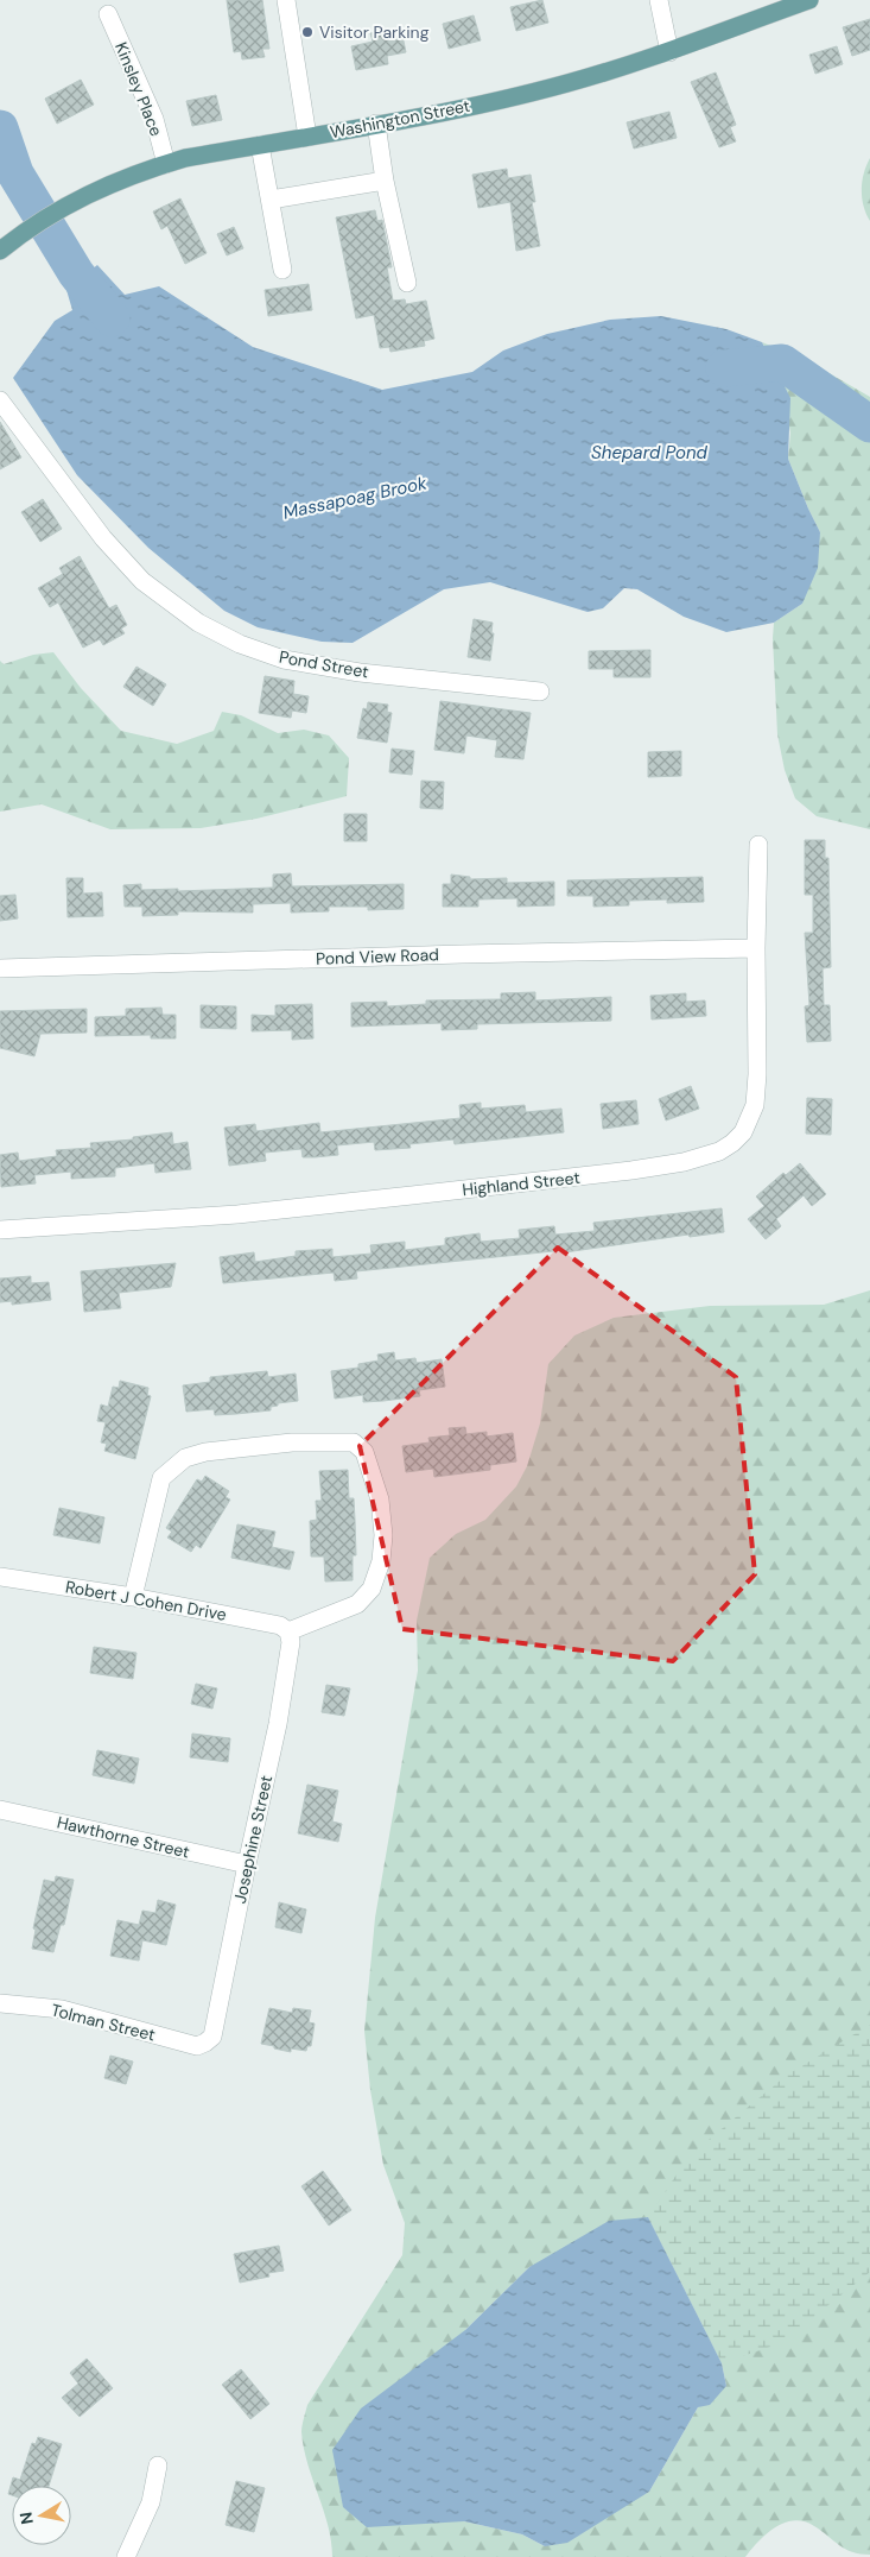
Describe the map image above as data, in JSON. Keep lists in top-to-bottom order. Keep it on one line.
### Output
{"streets":{"main road":["Washington Street"],"street":["Kinsley Place","Pond Street","Pond View Road","Highland Street","Robert J Cohen Drive","Hawthorne Street","Josephine Street","Tolman Street"]},"crossings":[["Kinsley Place","Washington Street"],["Pond View Road","Highland Street"],["Robert J Cohen Drive","Josephine Street"],["Hawthorne Street","Josephine Street"],["Josephine Street","Tolman Street"]],"water":["Shepard Pond","Massapoag Brook"],"places":["Visitor Parking"],"north":"left"}
